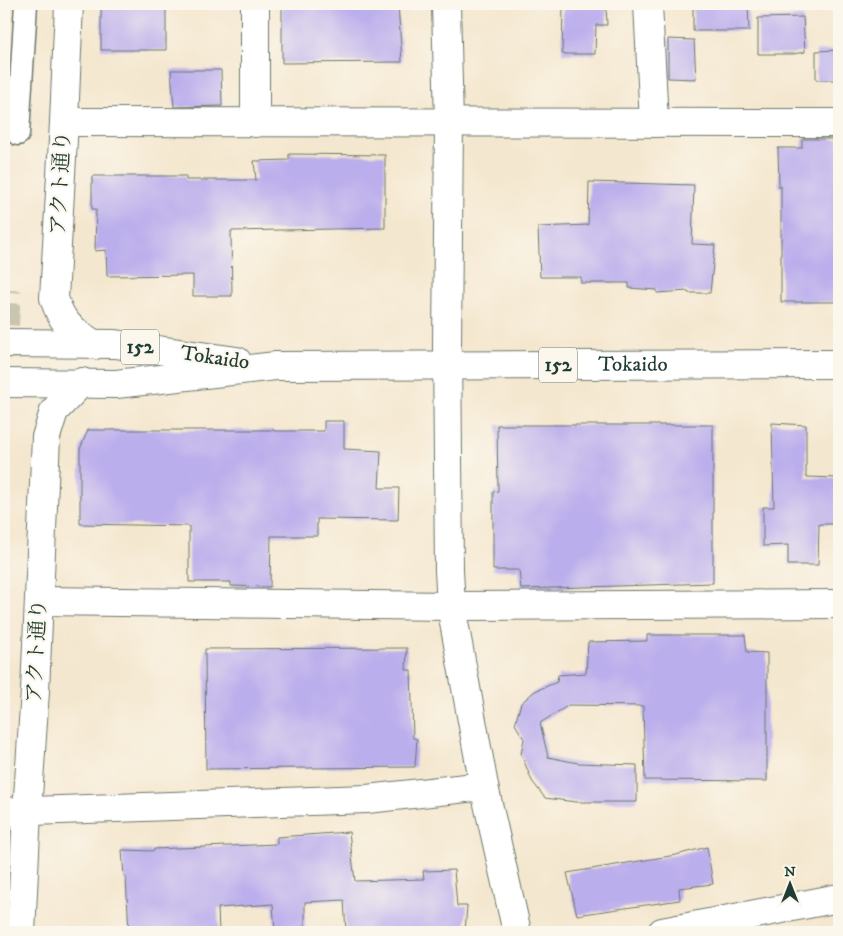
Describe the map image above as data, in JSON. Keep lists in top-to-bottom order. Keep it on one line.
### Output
{"streets":{"main road":["アクト通り","152","Tokaido"]},"crossings":[["アクト通り","Tokaido"]],"north":"top"}
